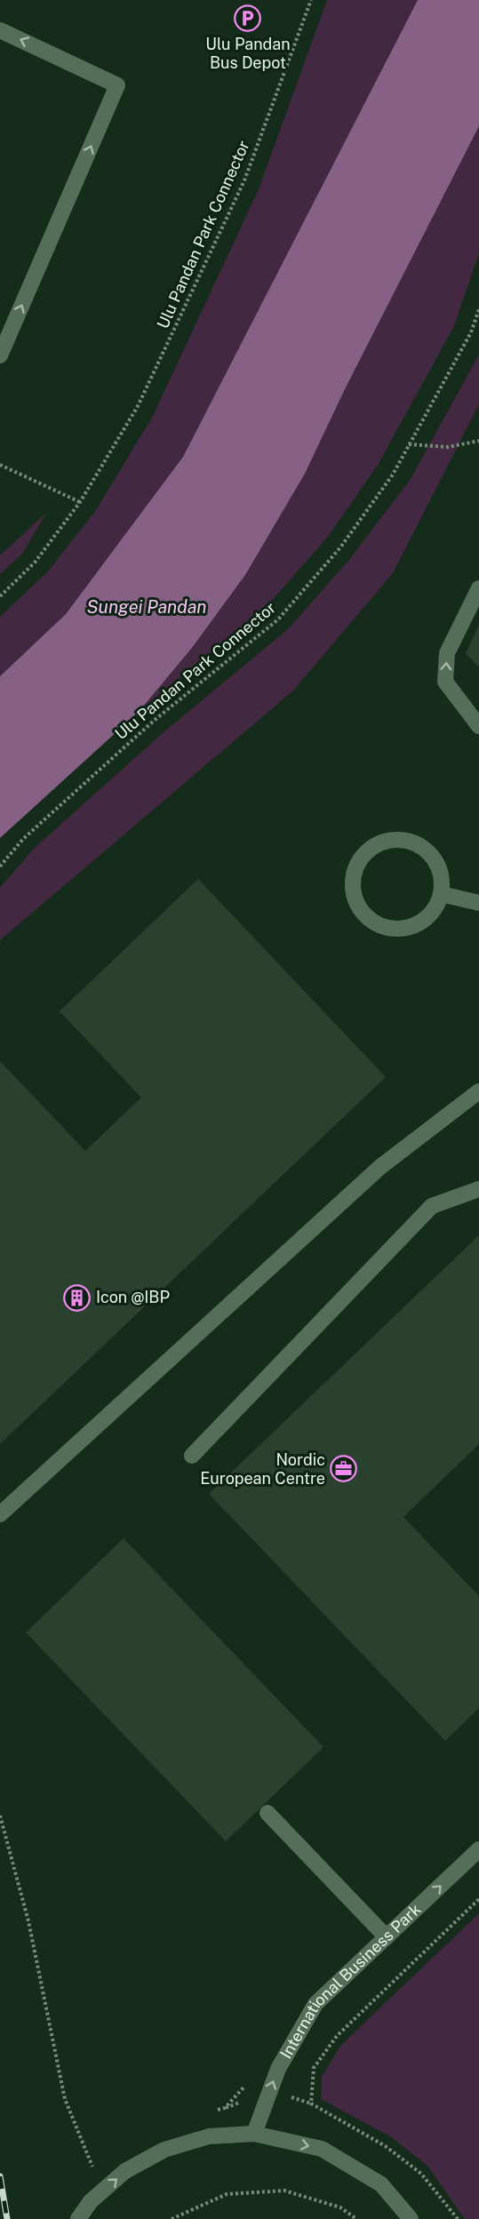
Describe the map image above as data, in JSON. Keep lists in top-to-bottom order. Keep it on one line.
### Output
{"streets":{"lane":["International Business Park"],"path":["Ulu Pandan Park Connector"]},"one_way":["International Business Park"],"water":["Sungei Pandan"],"places":{"parking":["Ulu Pandan Bus Depot"],"building":["Icon @IBP"],"office":["Nordic European Centre"]}}
